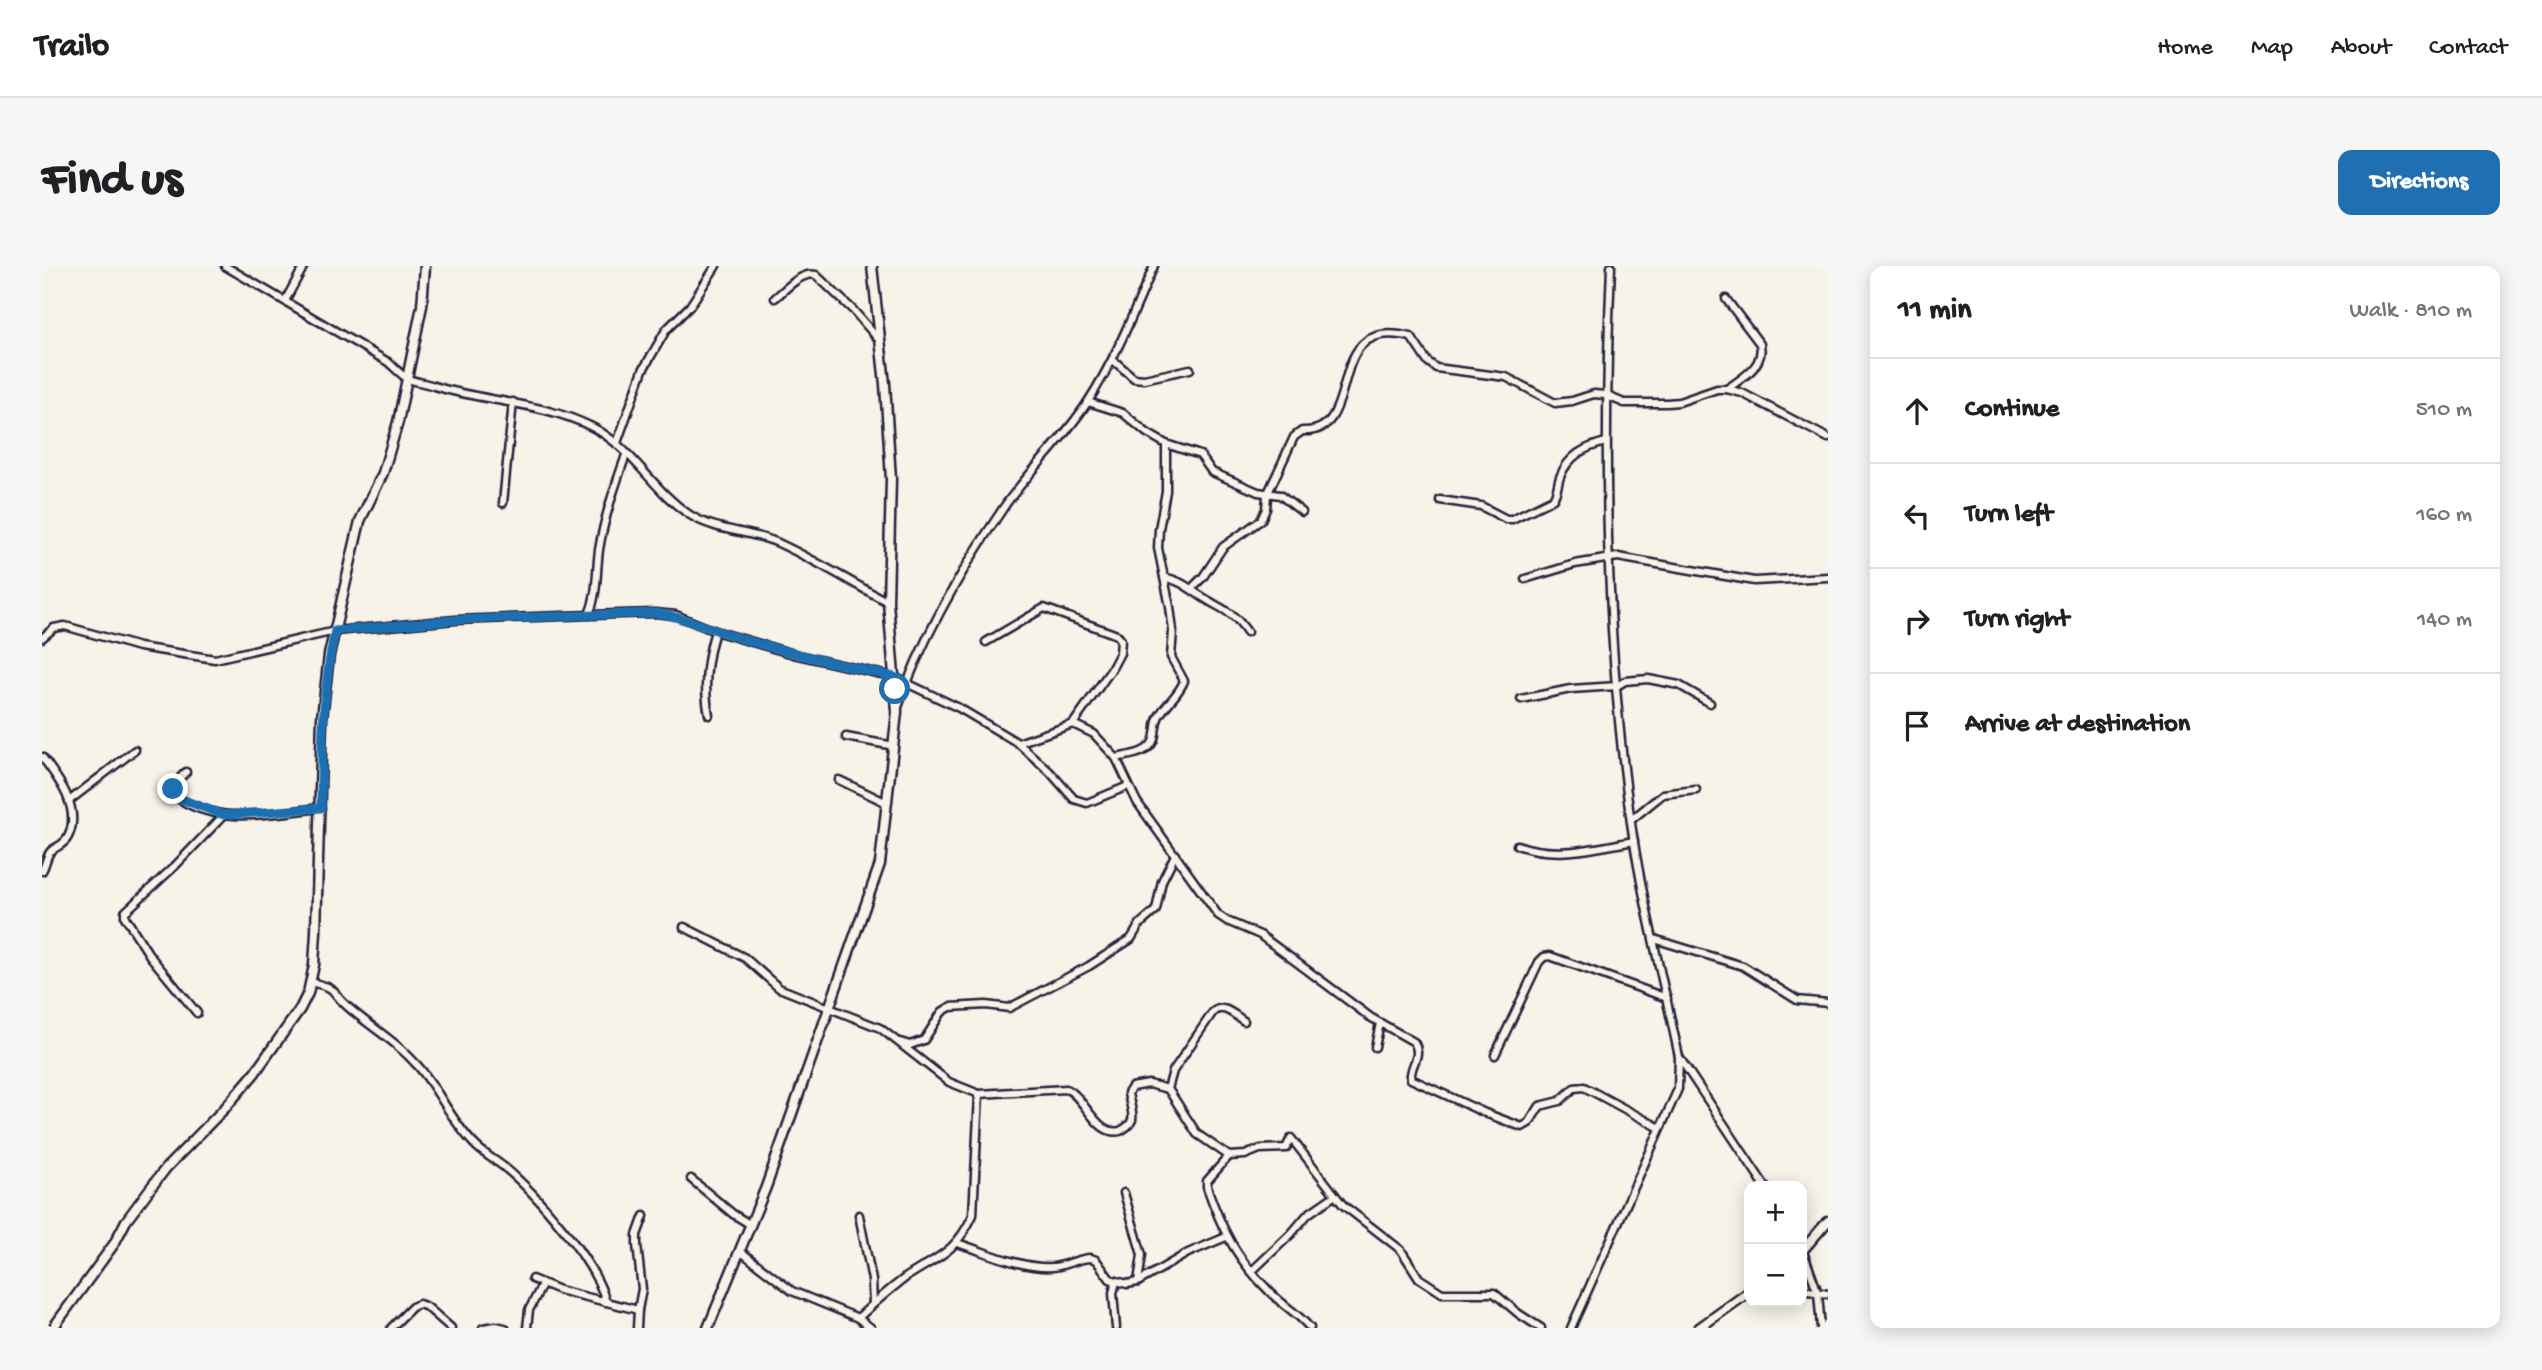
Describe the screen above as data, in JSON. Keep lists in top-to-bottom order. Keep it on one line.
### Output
{"page":{"header":"Trailo","nav":["Home","Map","About","Contact"],"buttons":"Directions","title":"Find us","heading":["11 min","Walk · 810 m"],"list":[["Continue","510 m"],["Turn left","160 m"],["Turn right","140 m"],"Arrive at destination"],"map_buttons":["+","−"]}}
